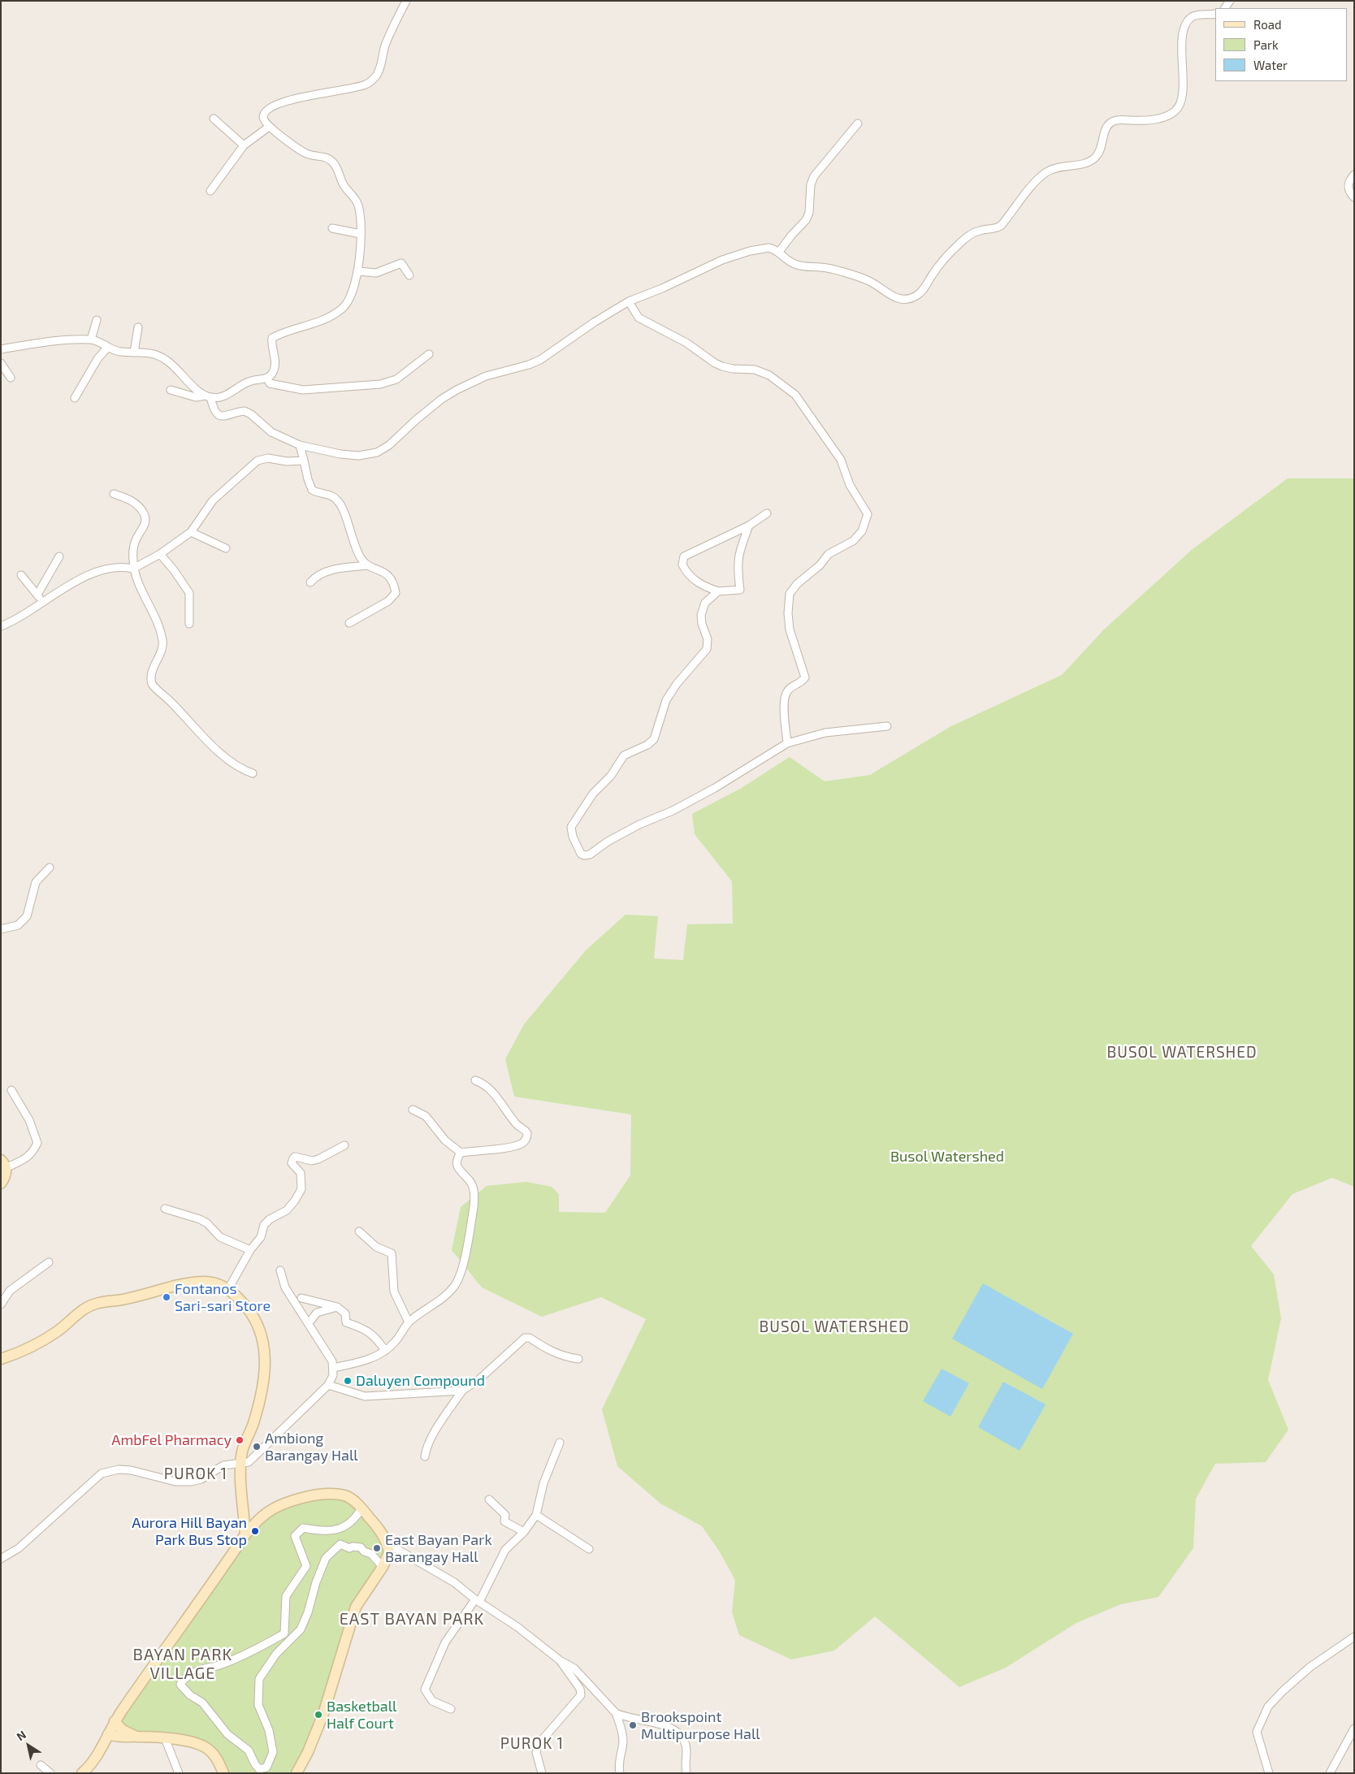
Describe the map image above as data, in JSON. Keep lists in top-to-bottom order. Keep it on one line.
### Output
{"districts":["BUSOL WATERSHED","BUSOL WATERSHED","PUROK 1","EAST BAYAN PARK","BAYAN PARK VILLAGE","PUROK 1"],"parks":["Busol Watershed"],"places":["Fontanos Sari-sari Store","Daluyen Compound","AmbFel Pharmacy","Ambiong Barangay Hall","Aurora Hill Bayan Park Bus Stop","East Bayan Park Barangay Hall","Basketball Half Court","Brookspoint Multipurpose Hall"],"legend":["Road","Park","Water"],"north":"top left"}
